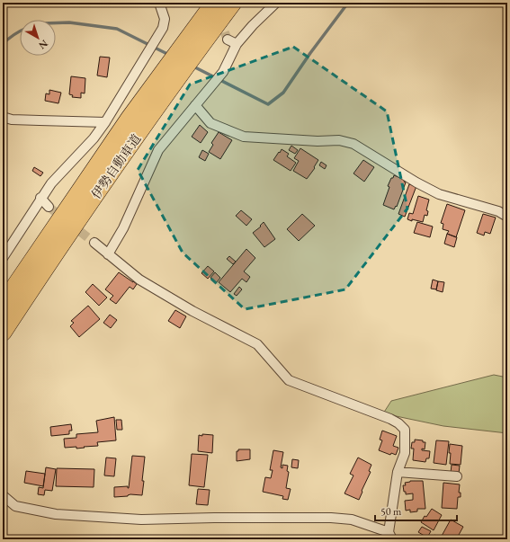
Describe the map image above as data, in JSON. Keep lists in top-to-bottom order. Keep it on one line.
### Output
{"streets":{"highway":["伊勢自動車道"]},"scale_bar":"50 m","north":"bottom right"}
